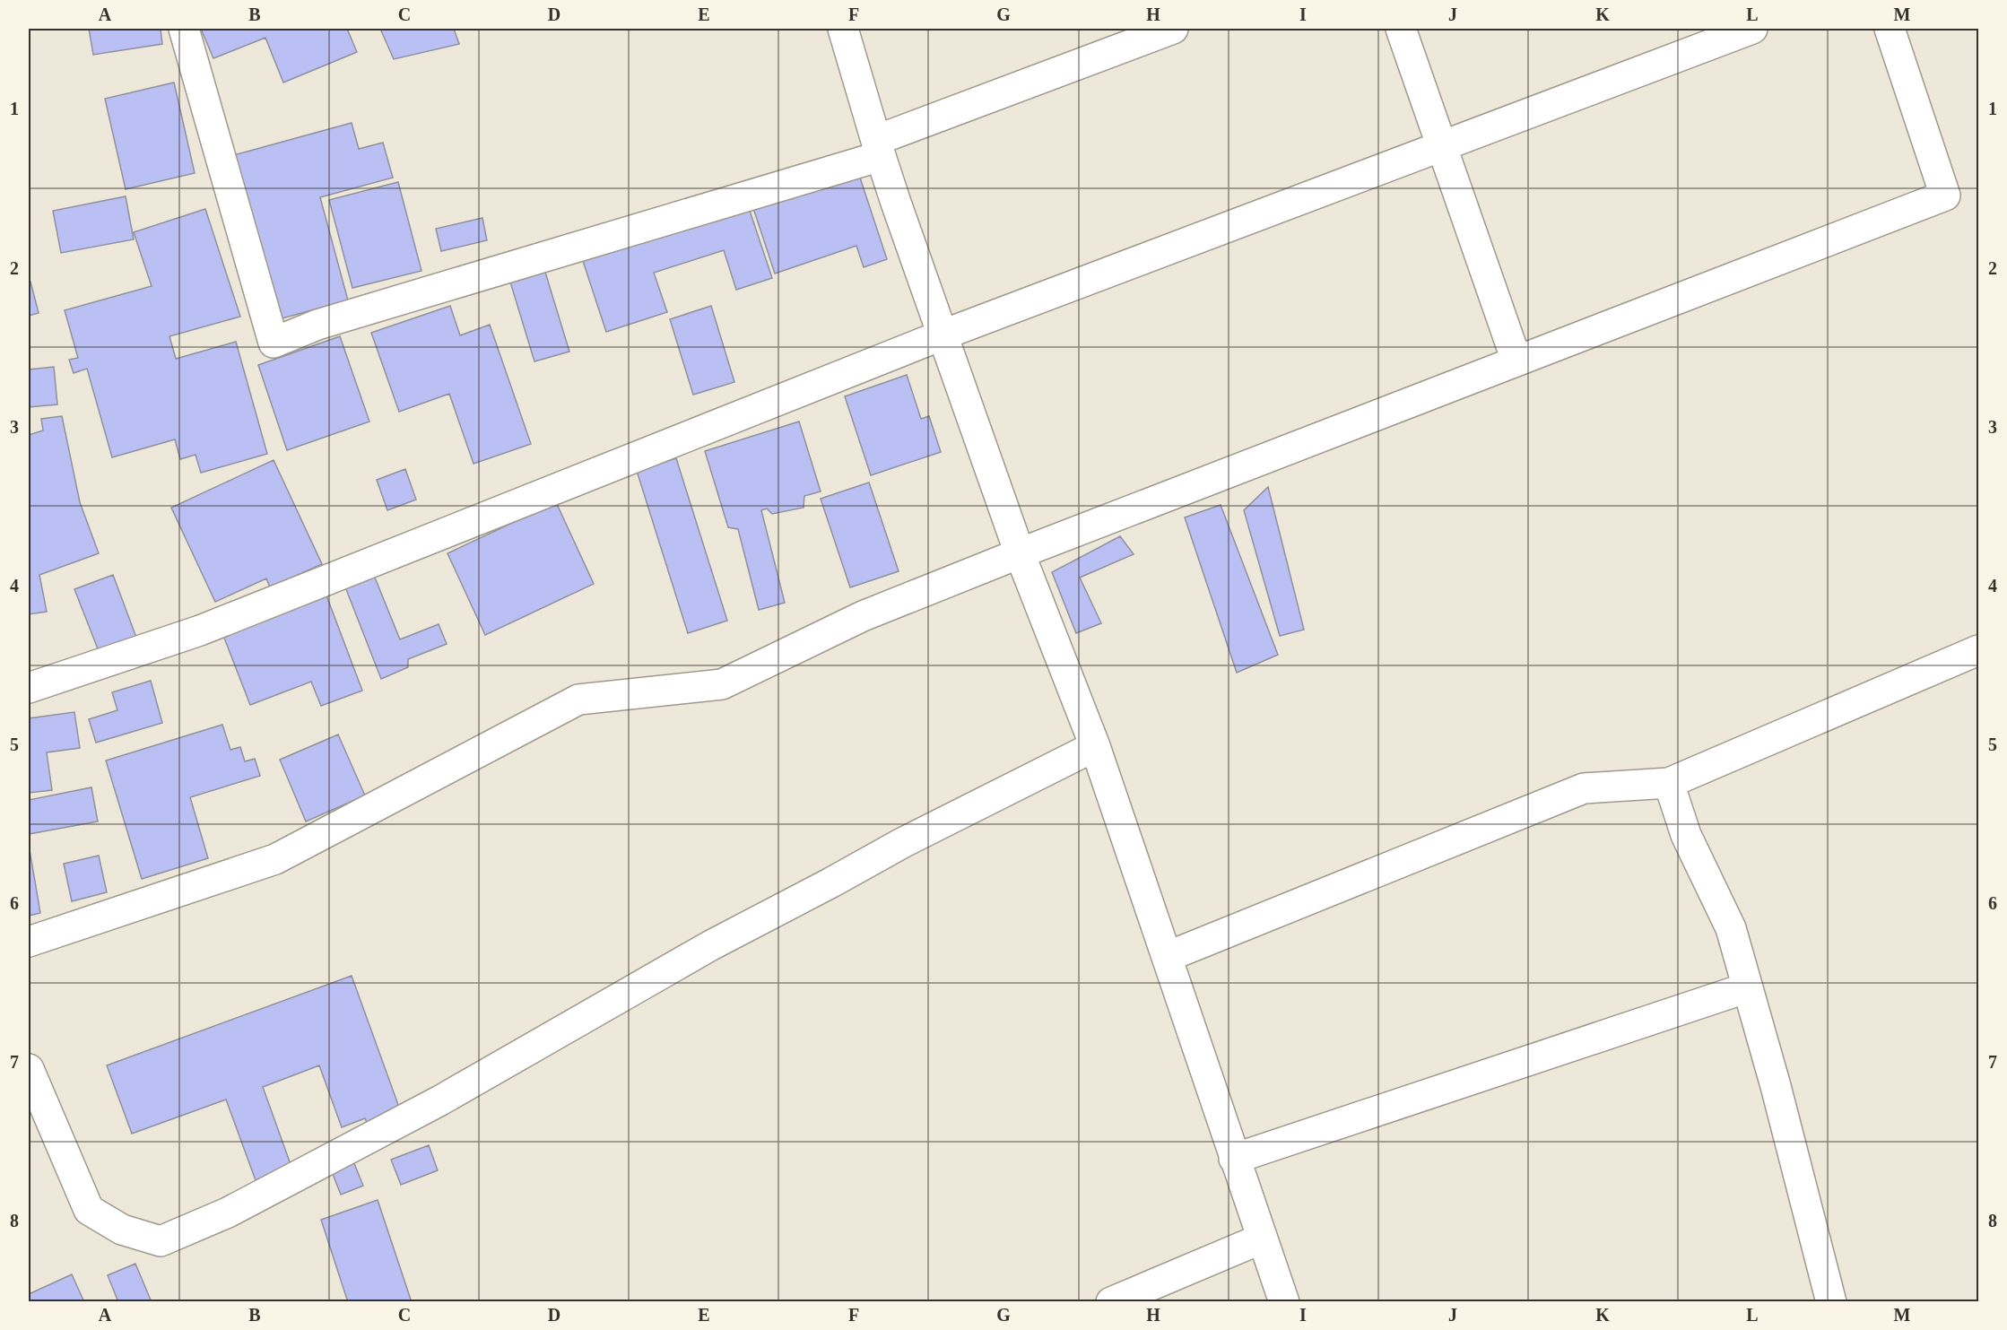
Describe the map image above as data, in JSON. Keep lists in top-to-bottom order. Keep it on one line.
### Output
{"grid":{"columns":["A","B","C","D","E","F","G","H","I","J","K","L","M"],"rows":["1","2","3","4","5","6","7","8"]}}
